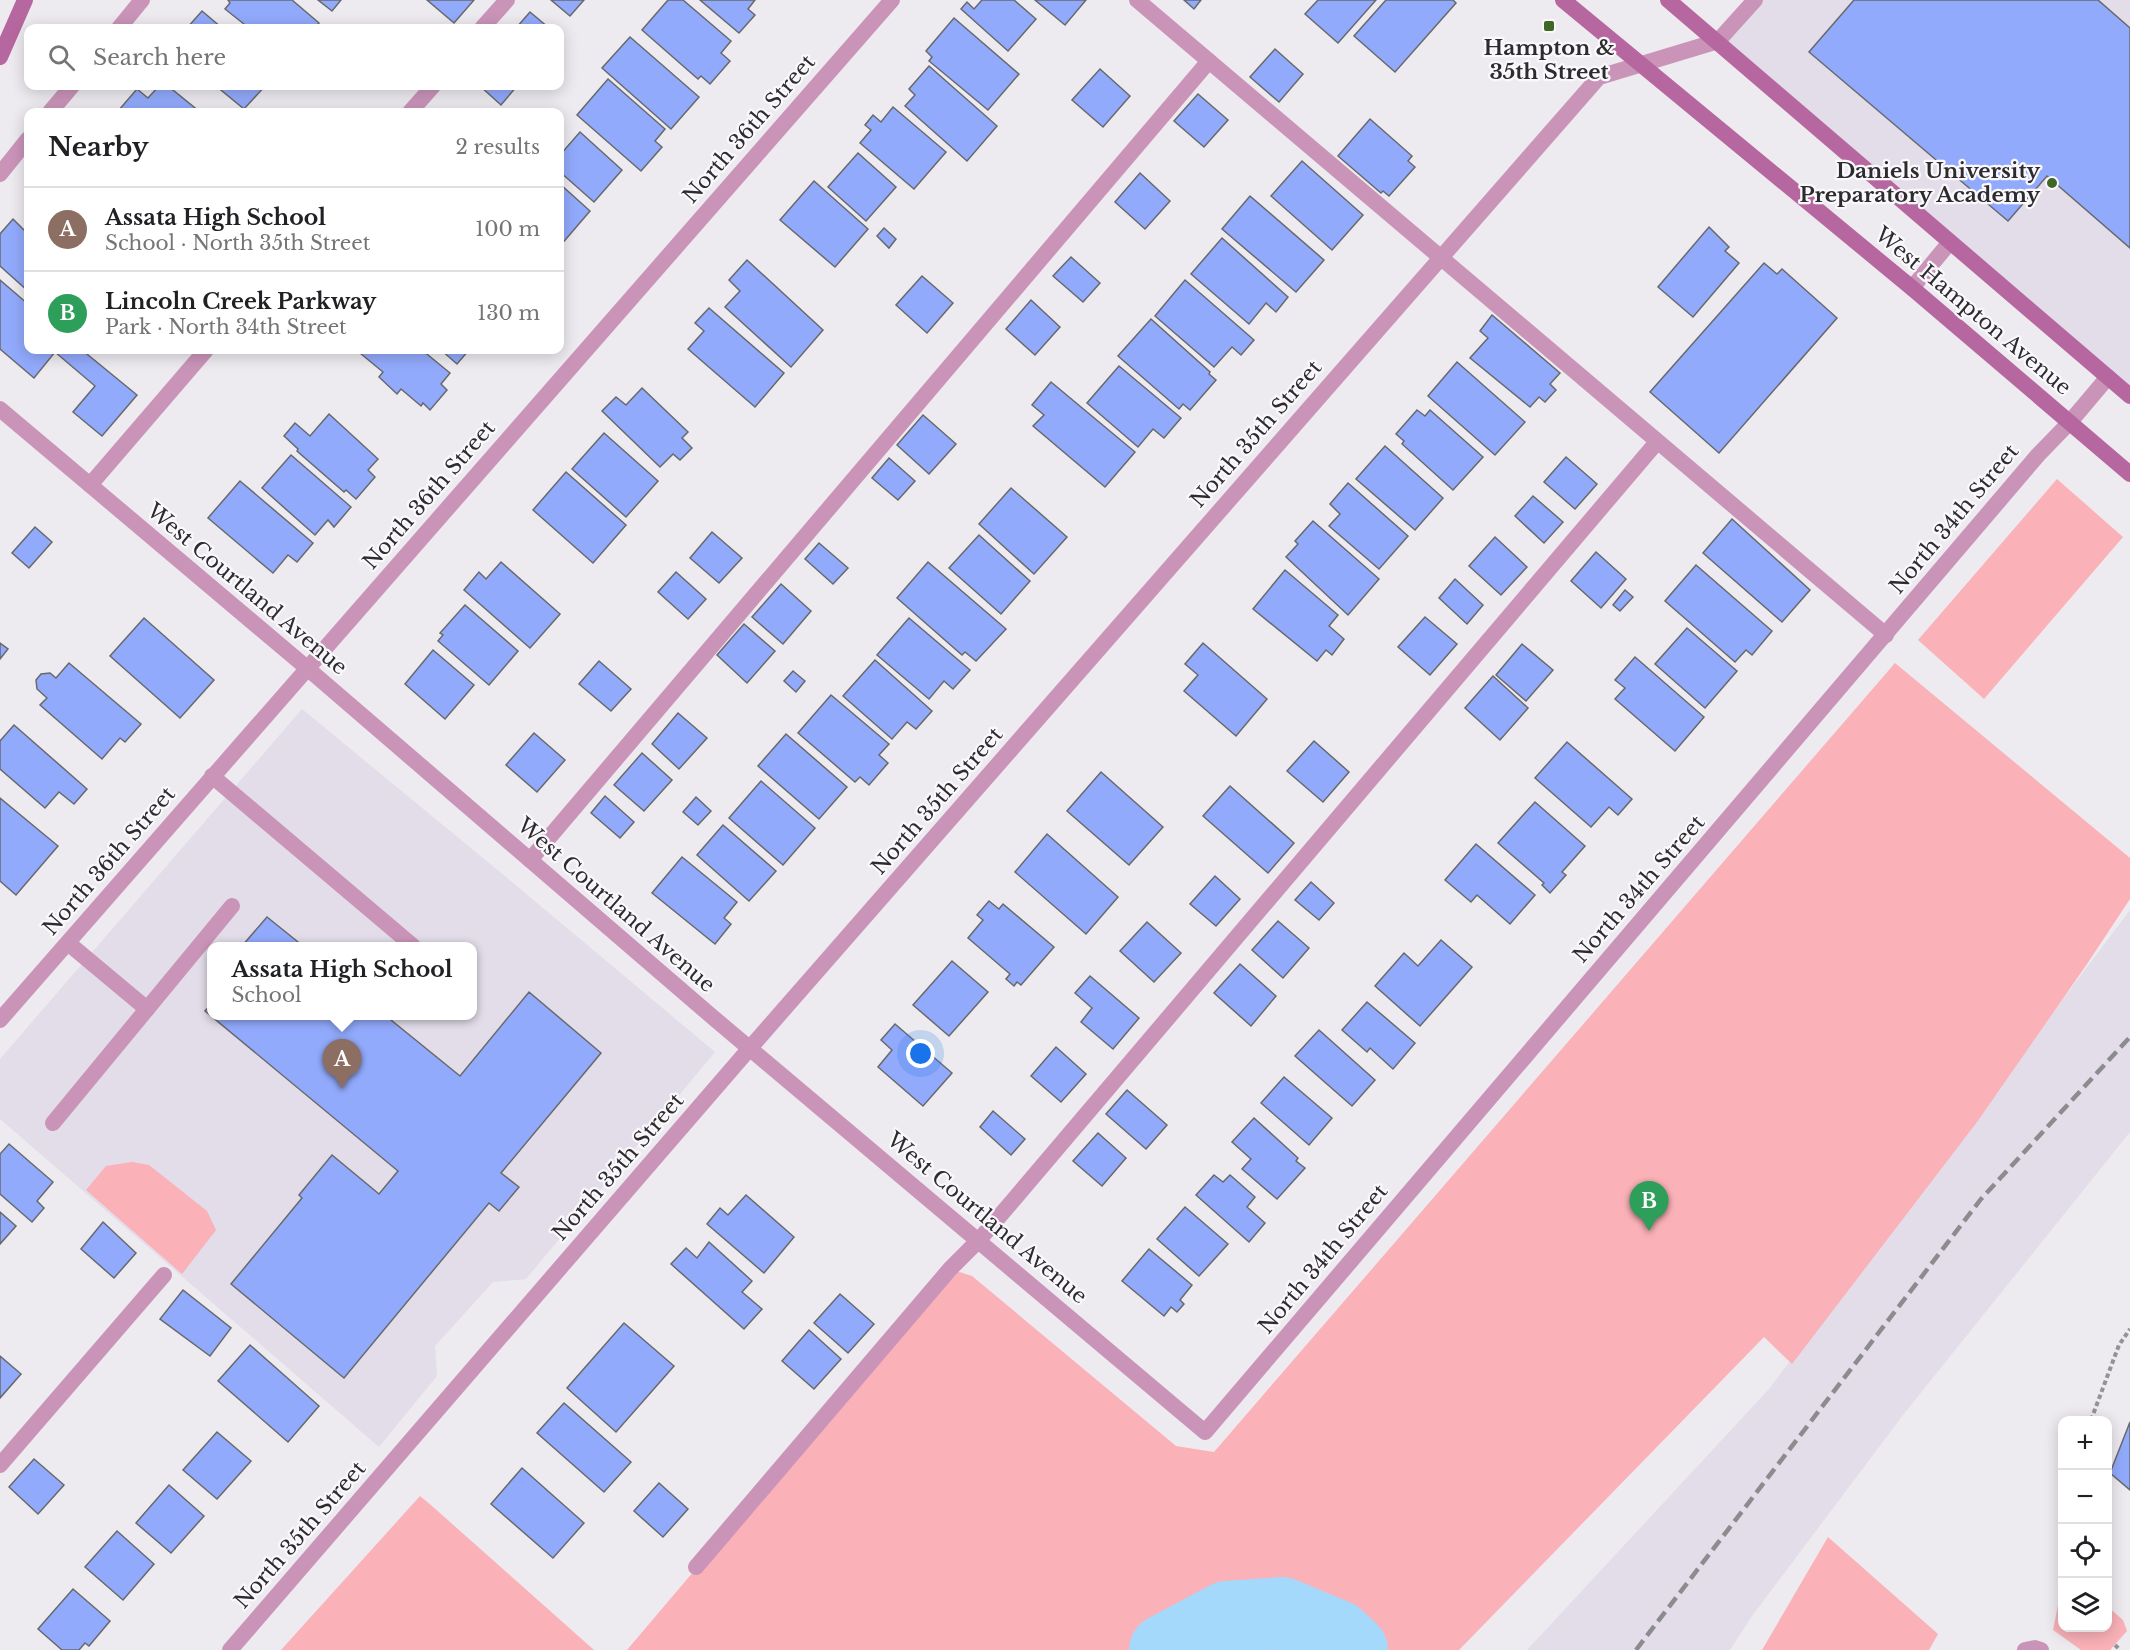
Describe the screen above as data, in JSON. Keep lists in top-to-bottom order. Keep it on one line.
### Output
{"streets":{"main road":["West Hampton Avenue"],"street":["North 36th Street","North 35th Street","North 34th Street","West Courtland Avenue"]},"crossings":[["North 36th Street","West Courtland Avenue"],["West Hampton Avenue","North 35th Street"],["West Hampton Avenue","North 34th Street"],["North 35th Street","West Courtland Avenue"],["North 34th Street","West Courtland Avenue"]],"places":{"transit":["Hampton & 35th Street"],"other":["Daniels University Preparatory Academy"]},"page":{"search":"Search here","heading":["Nearby","2 results"],"list":[{"mark":"A","name":"Assata High School","note":"School · North 35th Street","value":"100 m"},{"mark":"B","name":"Lincoln Creek Parkway","note":"Park · North 34th Street","value":"130 m"}],"popup":["Assata High School","School"],"pins":["A","B"],"map_buttons":["+","−"]}}
